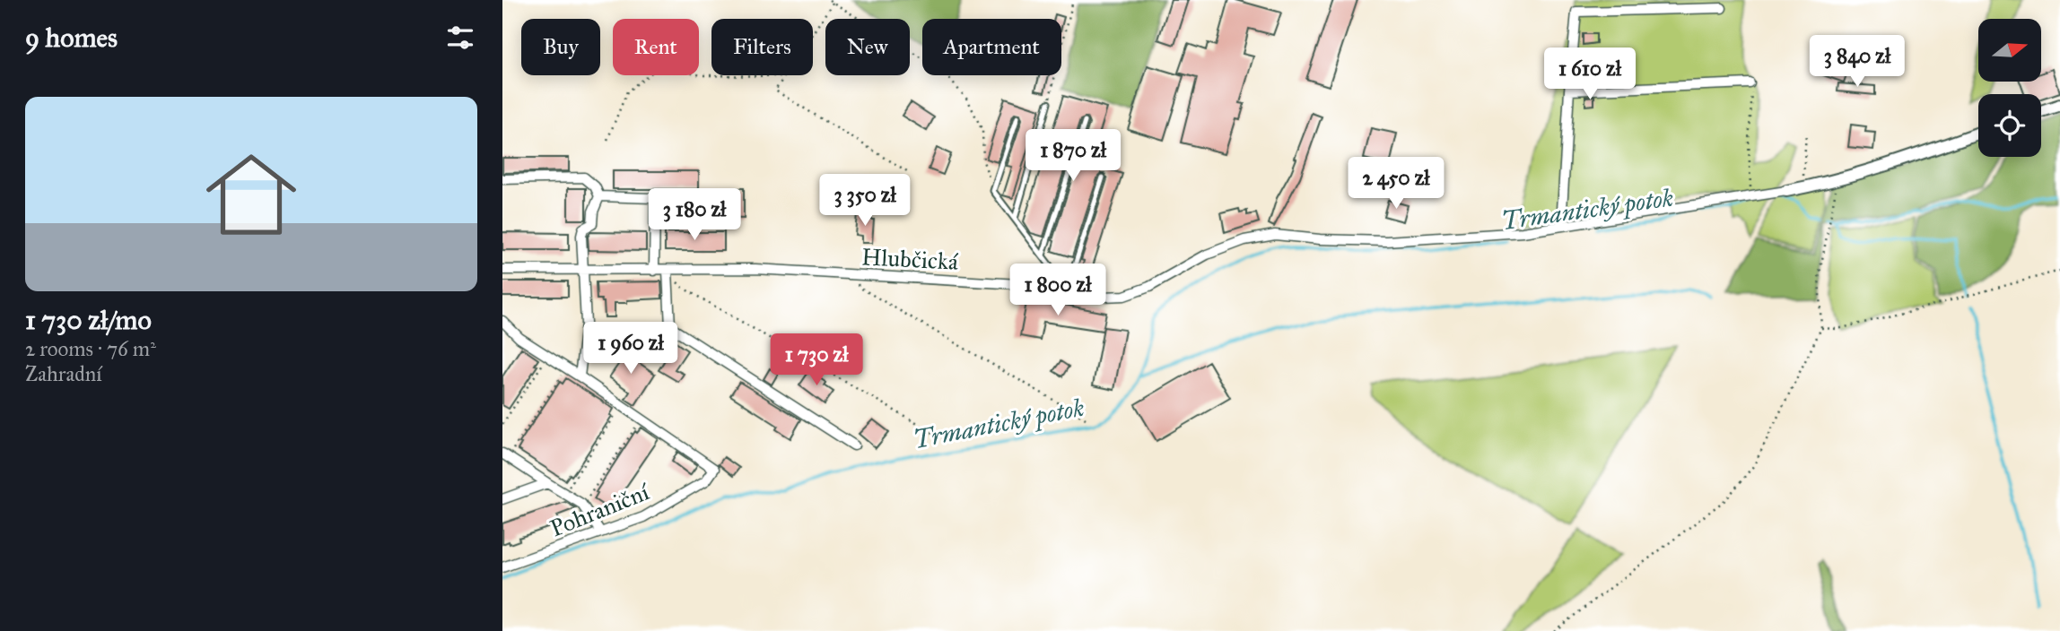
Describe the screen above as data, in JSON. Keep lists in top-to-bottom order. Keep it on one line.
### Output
{"streets":{"street":["Hlubčická","Pohraniční"]},"water":["Trmantický potok"],"north":"right","page":{"heading":"9 homes","chip":["Buy","Rent","Filters","New","Apartment"],"price":["3 840 zł","1 610 zł","1 870 zł","2 450 zł","3 350 zł","3 180 zł","1 800 zł","1 960 zł","1 730 zł"],"list":[{"name":"1 730 zł/mo","note":"2 rooms · 76 m² · Zahradní"}]}}
